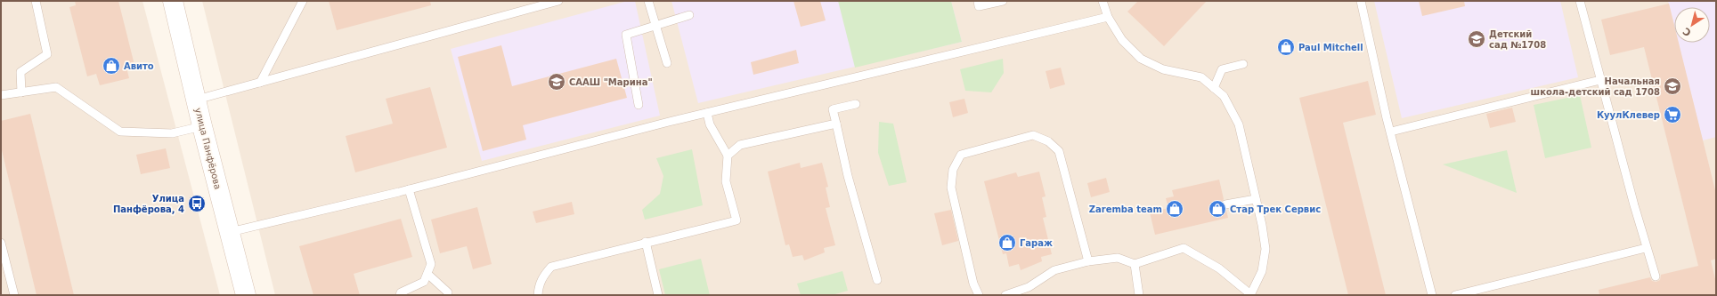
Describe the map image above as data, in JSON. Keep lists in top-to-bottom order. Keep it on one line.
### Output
{"streets":{"street":["улица Панфёрова"]},"places":{"school or university":["Детский сад №1708","СААШ \"Марина\"","Начальная школа-детский сад 1708"],"shop":["Paul Mitchell","Авито","Zaremba team","Стар Трек Сервис","Гараж"],"supermarket":["КуулКлевер"],"bus stop":["Улица Панфёрова, 4"]},"north":"bottom left"}
